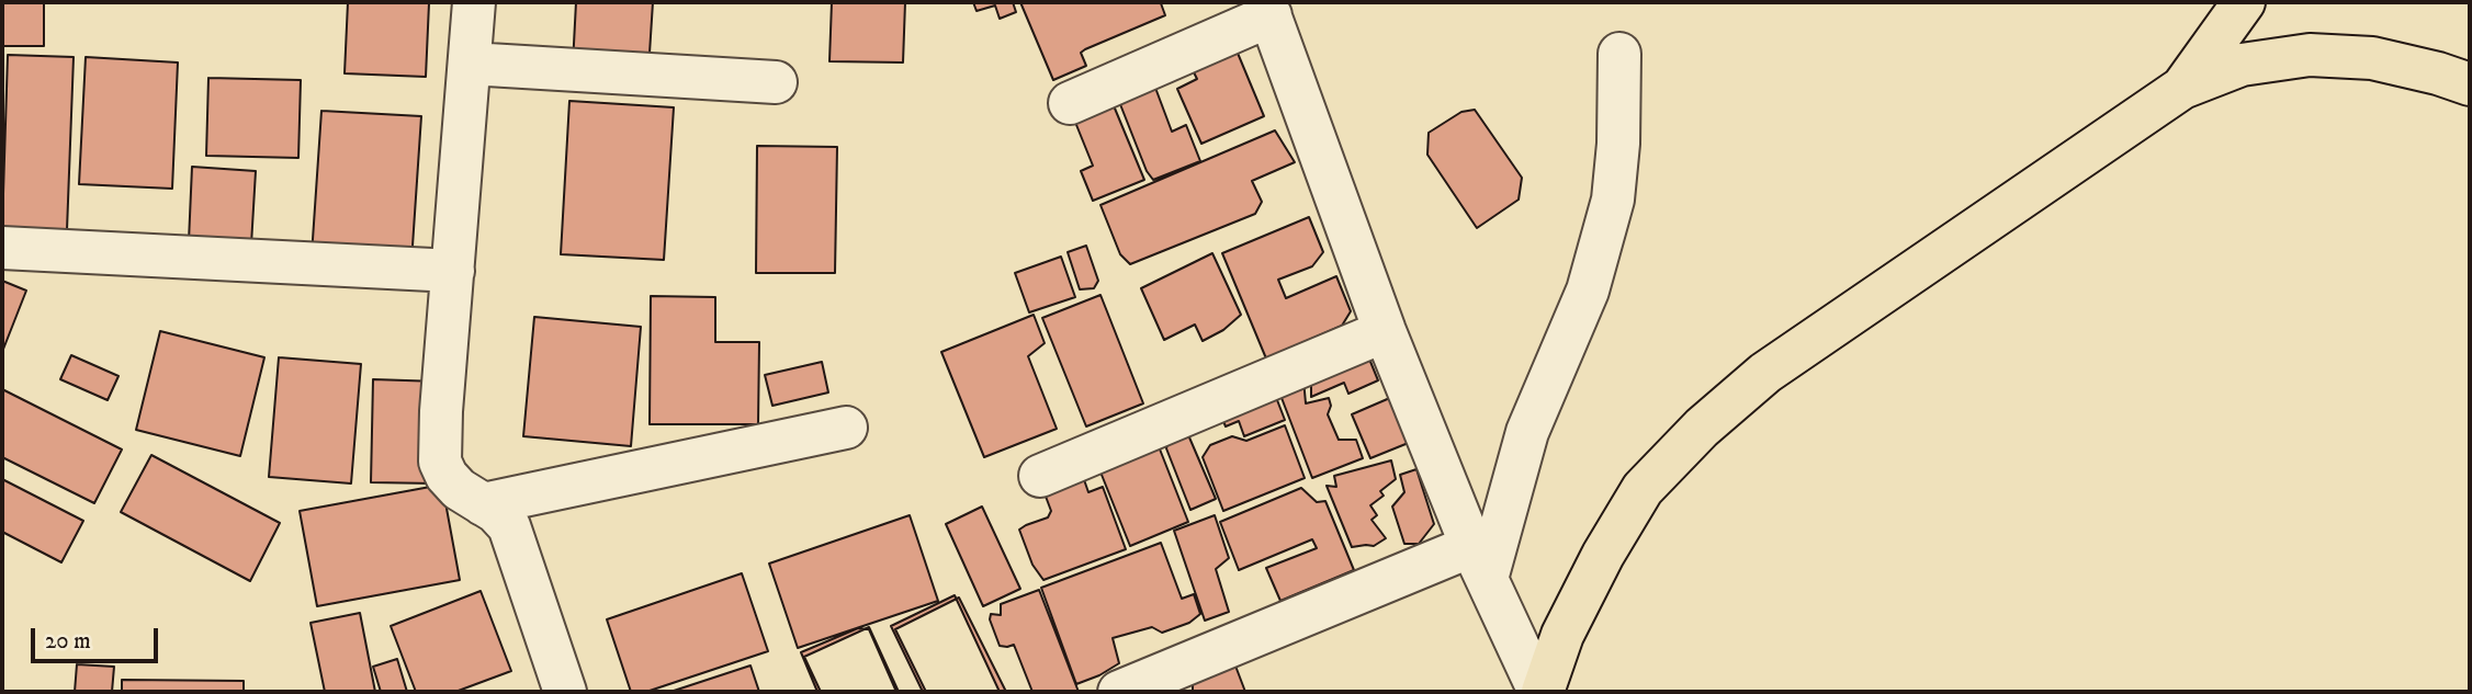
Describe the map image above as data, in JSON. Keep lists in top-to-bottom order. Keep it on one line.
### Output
{"scale_bar":"20 m"}
